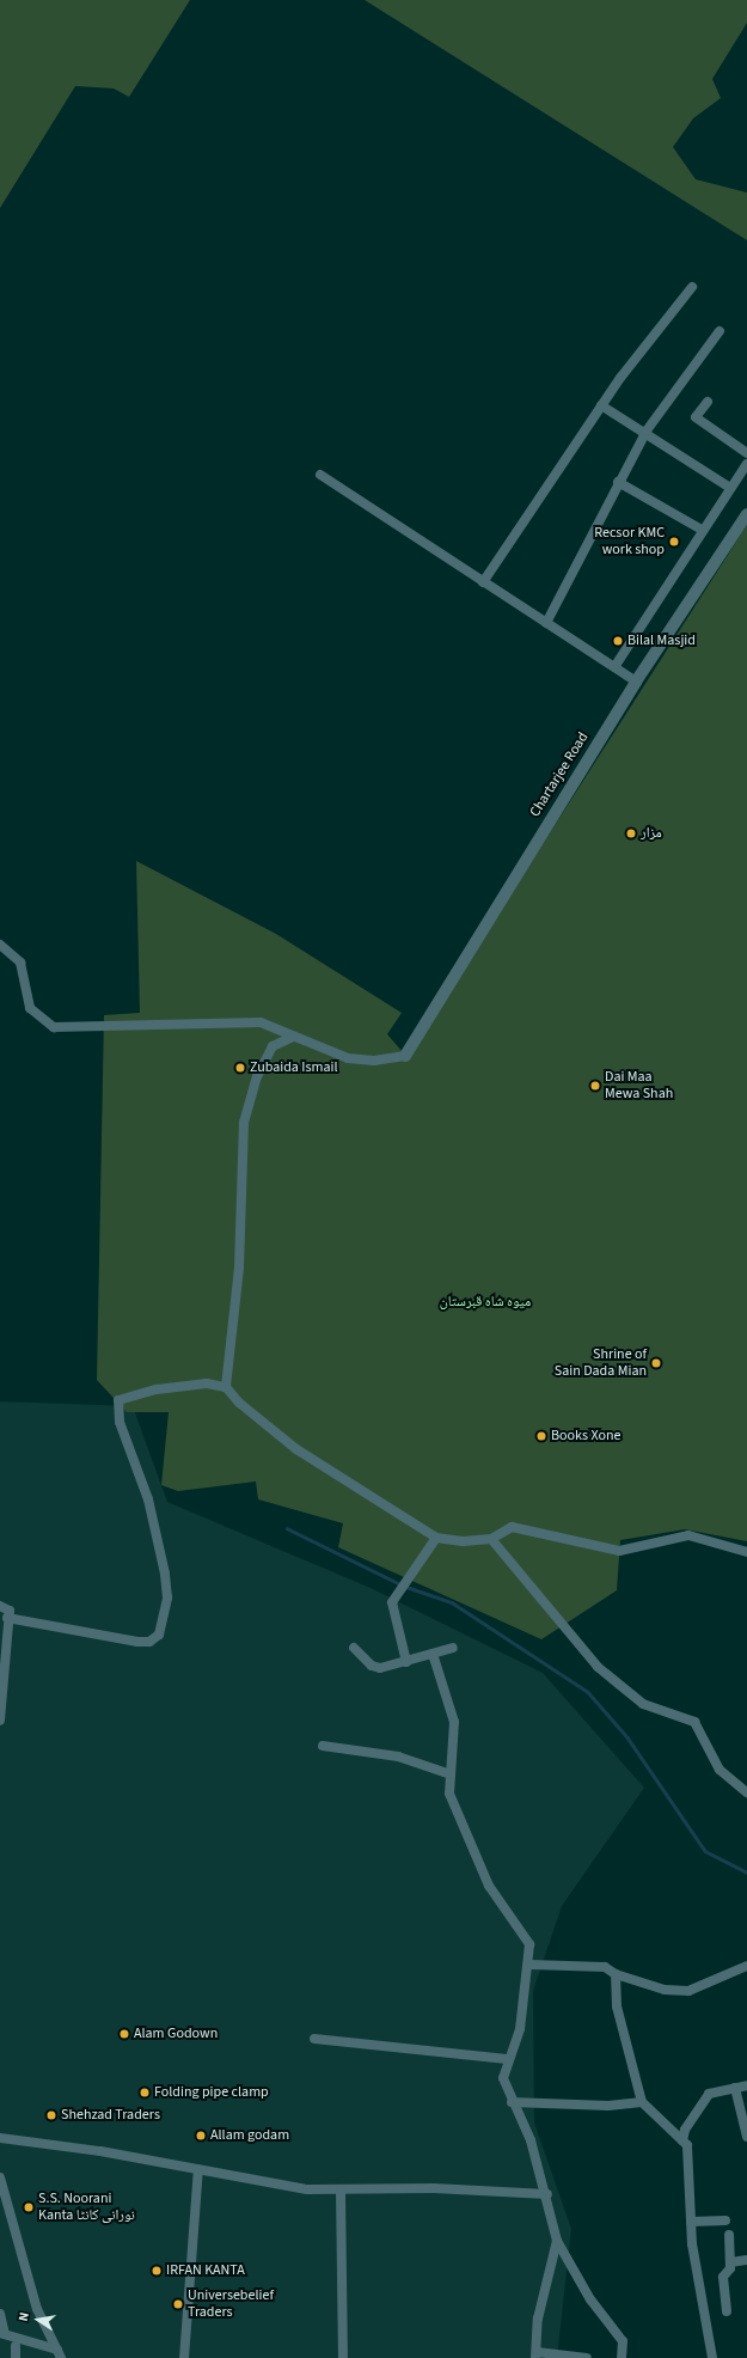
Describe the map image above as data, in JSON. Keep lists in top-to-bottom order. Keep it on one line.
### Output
{"streets":{"street":["Chartarjee Road"]},"parks":["میوہ شاہ قبرستان"],"places":["Recsor KMC work shop","Bilal Masjid","مزار","Zubaida Ismail","Dai Maa Mewa Shah","Shrine of Sain Dada Mian","Books Xone","Alam Godown","Folding pipe clamp","Shehzad Traders","Allam godam","S.S. Noorani Kanta نورانی کانٹا","IRFAN KANTA","Universebelief Traders"],"north":"left"}
